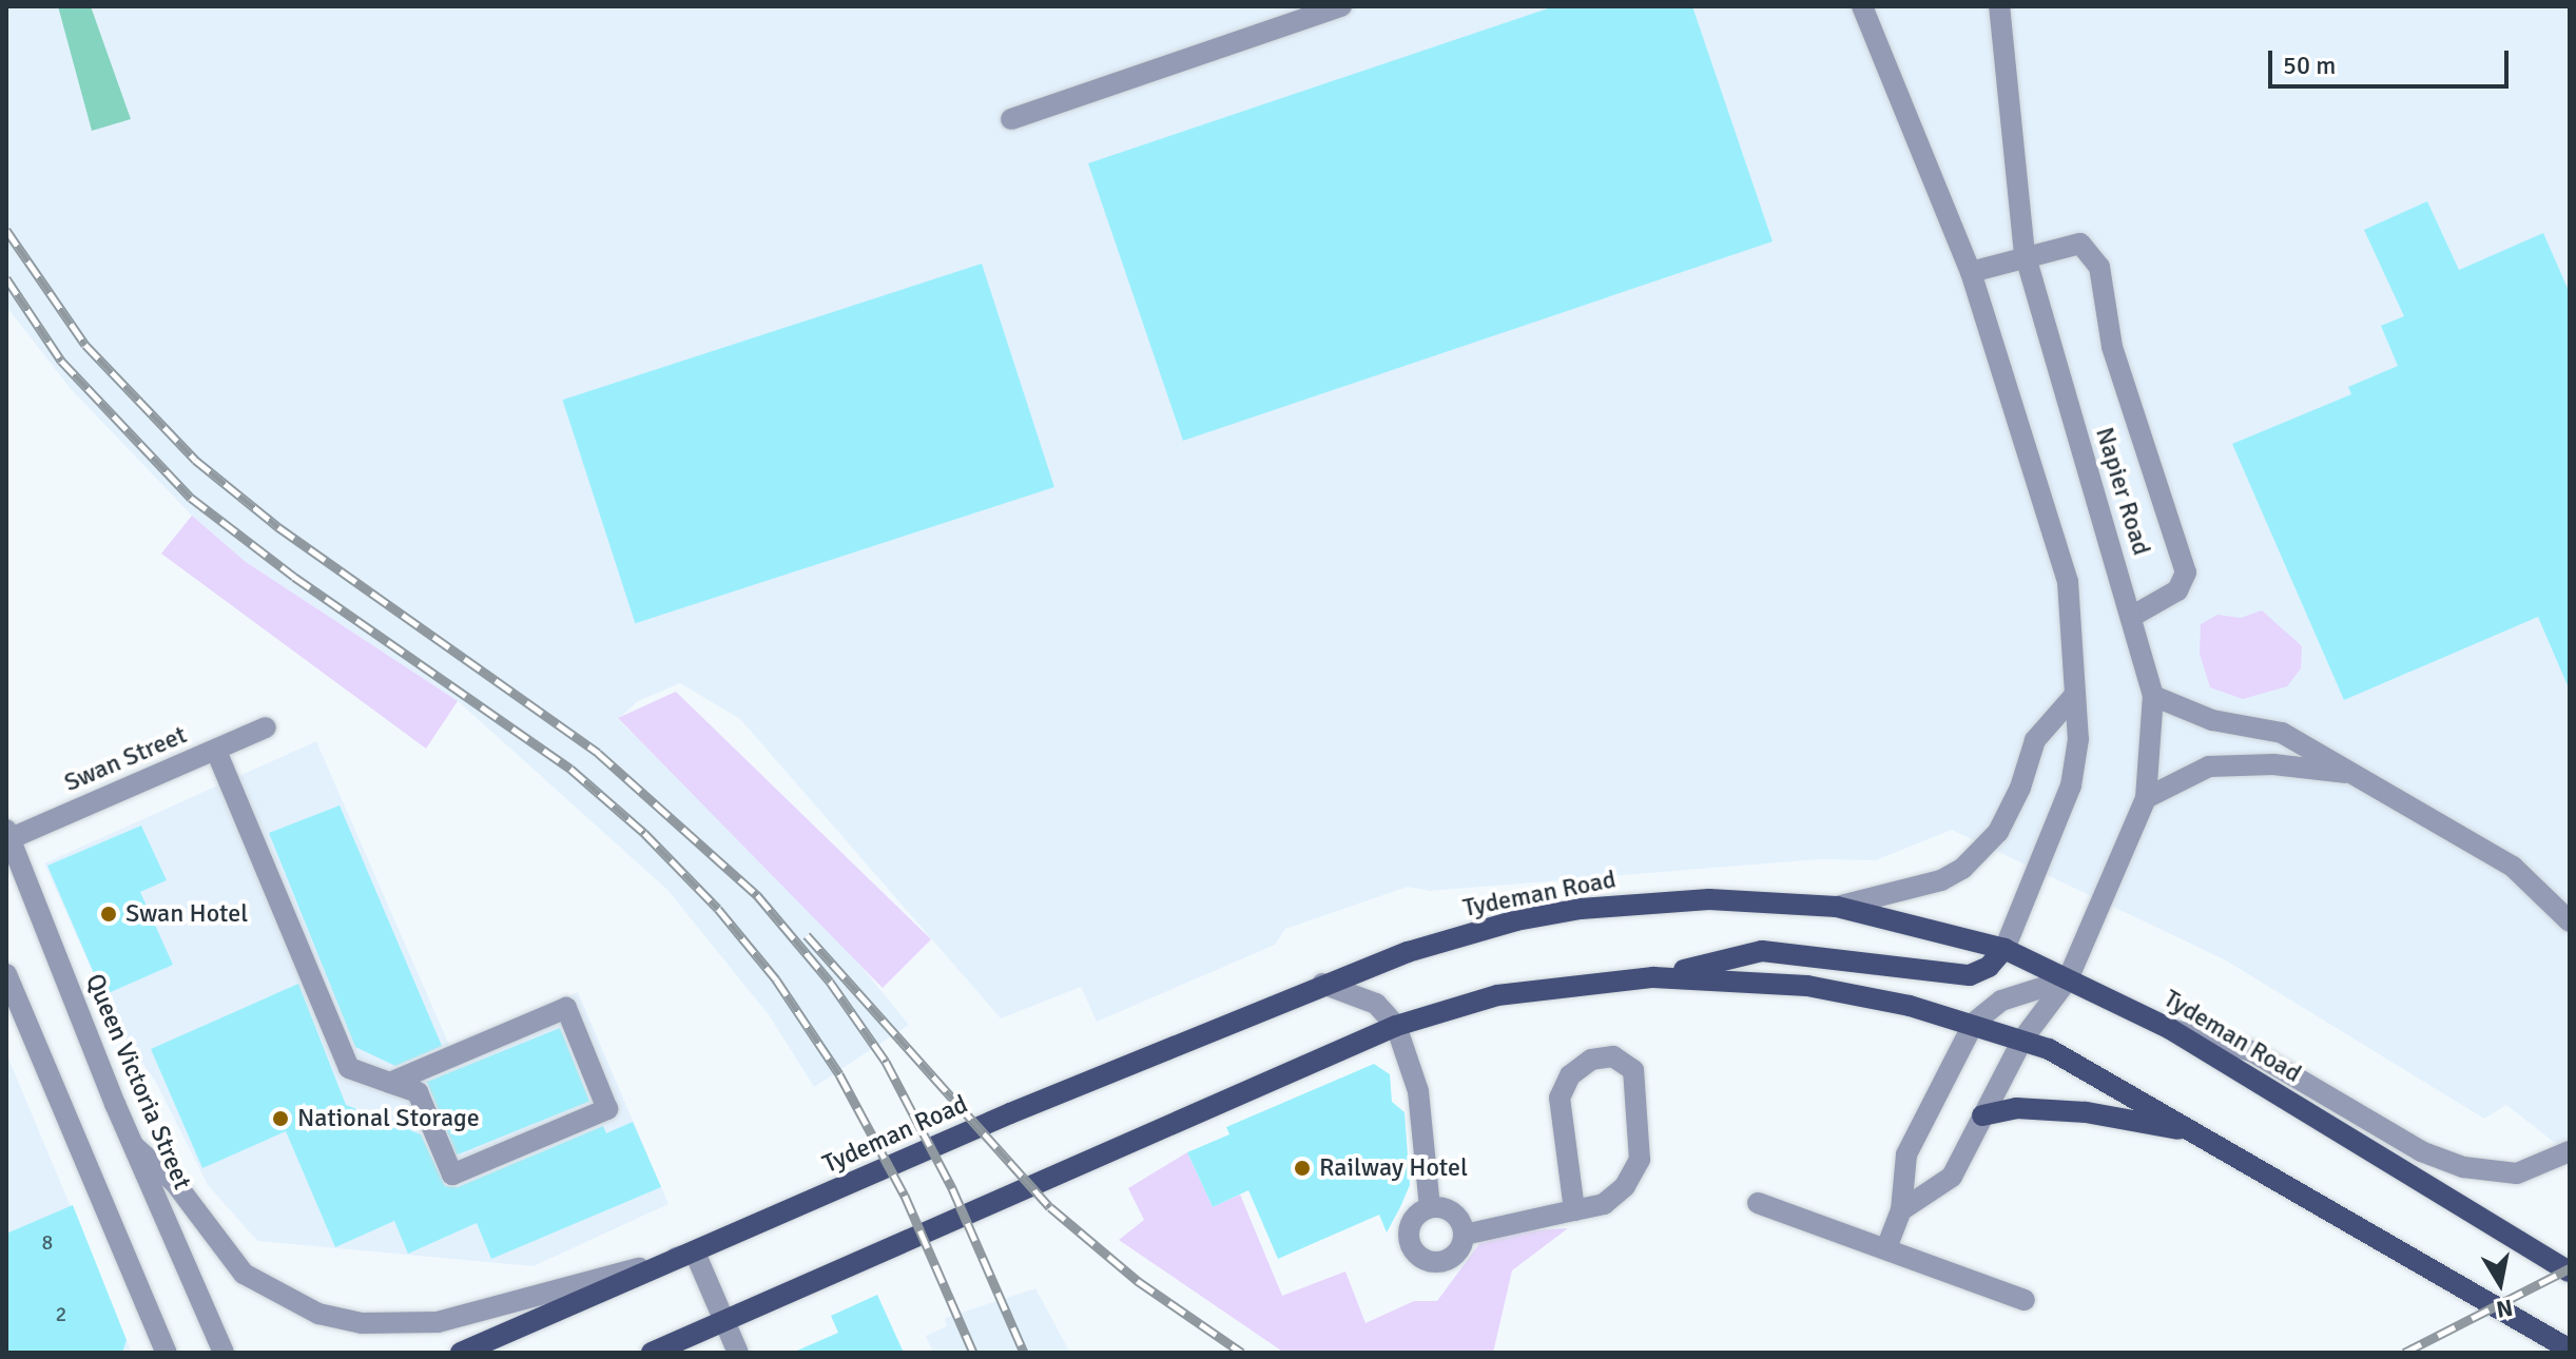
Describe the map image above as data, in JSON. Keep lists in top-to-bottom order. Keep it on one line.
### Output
{"streets":{"main road":["Tydeman Road"],"street":["Napier Road","Swan Street","Queen Victoria Street"]},"crossings":[["Napier Road","Tydeman Road"],["Swan Street","Queen Victoria Street"]],"places":["Swan Hotel","National Storage","Railway Hotel"],"house_numbers":["8","2"],"scale_bar":"50 m","north":"bottom"}
